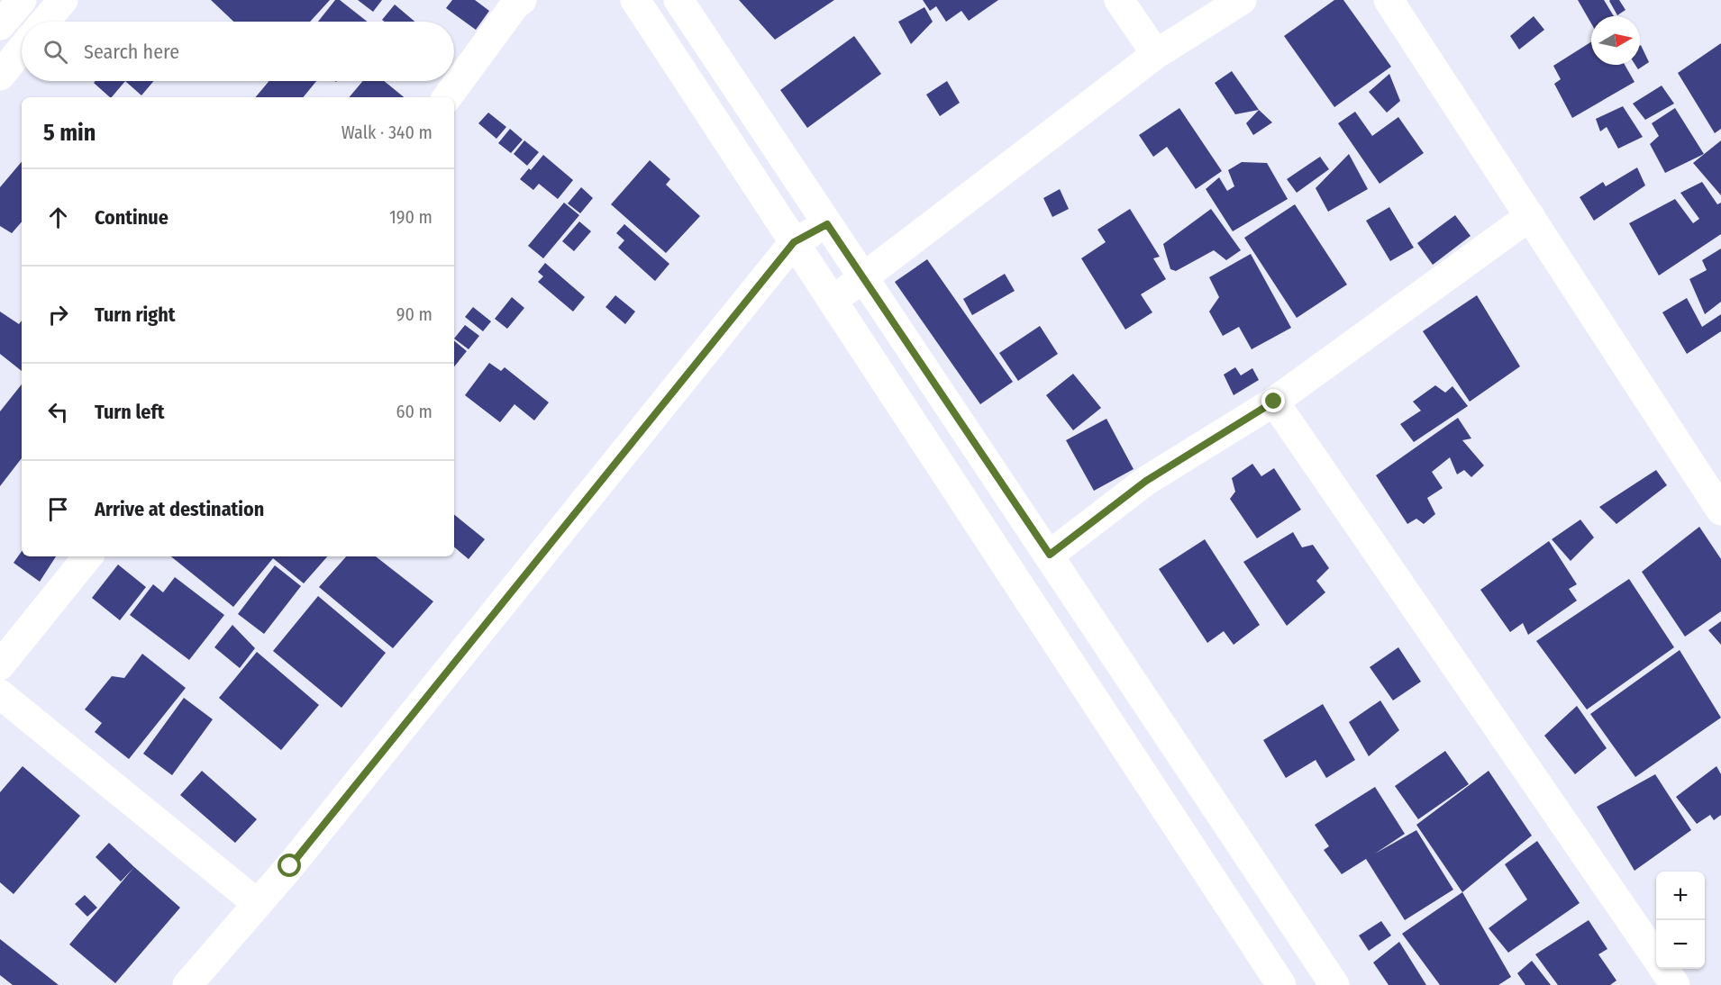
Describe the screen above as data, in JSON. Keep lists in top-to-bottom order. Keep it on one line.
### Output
{"north":"right","page":{"search":"Search here","heading":["5 min","Walk · 340 m"],"list":[["Continue","190 m"],["Turn right","90 m"],["Turn left","60 m"],"Arrive at destination"],"map_buttons":["+","−"]}}
